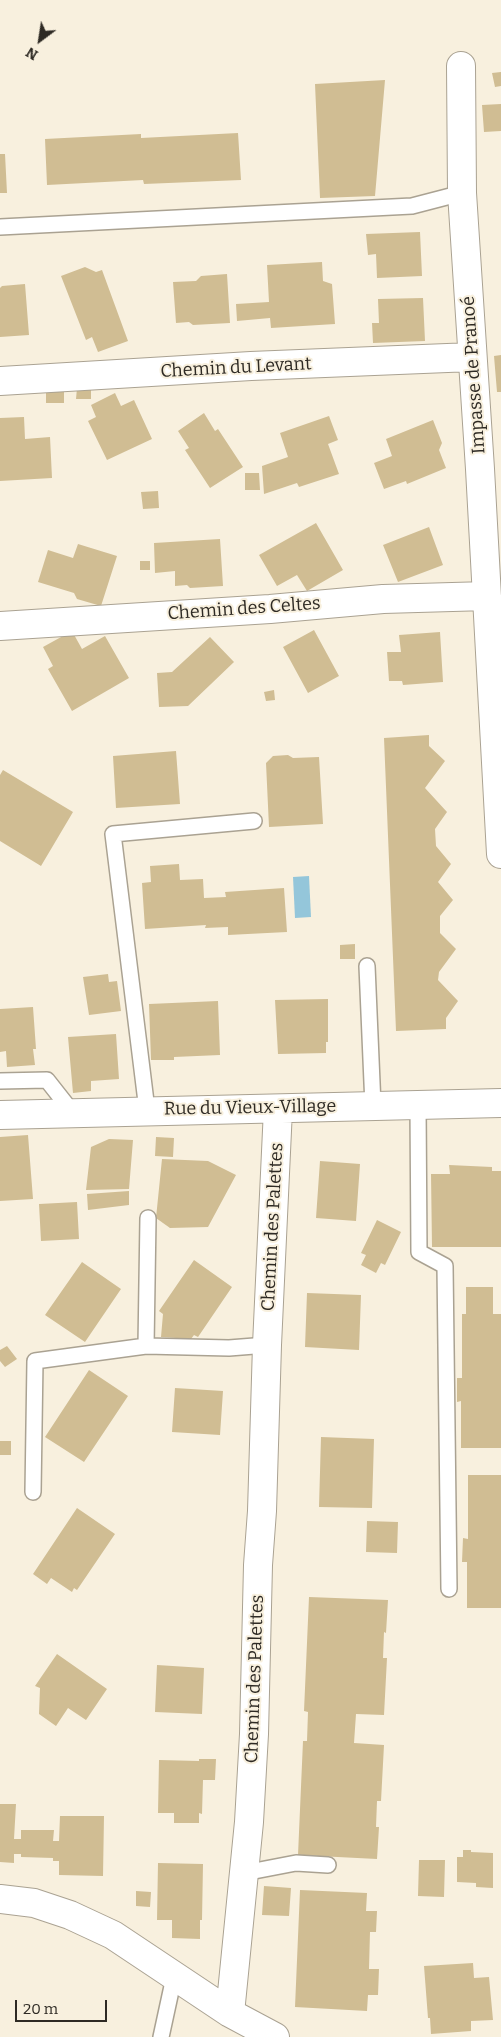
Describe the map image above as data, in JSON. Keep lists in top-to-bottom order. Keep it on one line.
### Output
{"streets":{"street":["Chemin du Levant","Impasse de Pranoé","Chemin des Celtes","Rue du Vieux-Village","Chemin des Palettes"]},"crossings":[["Chemin du Levant","Impasse de Pranoé"],["Impasse de Pranoé","Chemin des Celtes"],["Rue du Vieux-Village","Chemin des Palettes"]],"scale_bar":"20 m","north":"bottom left"}
